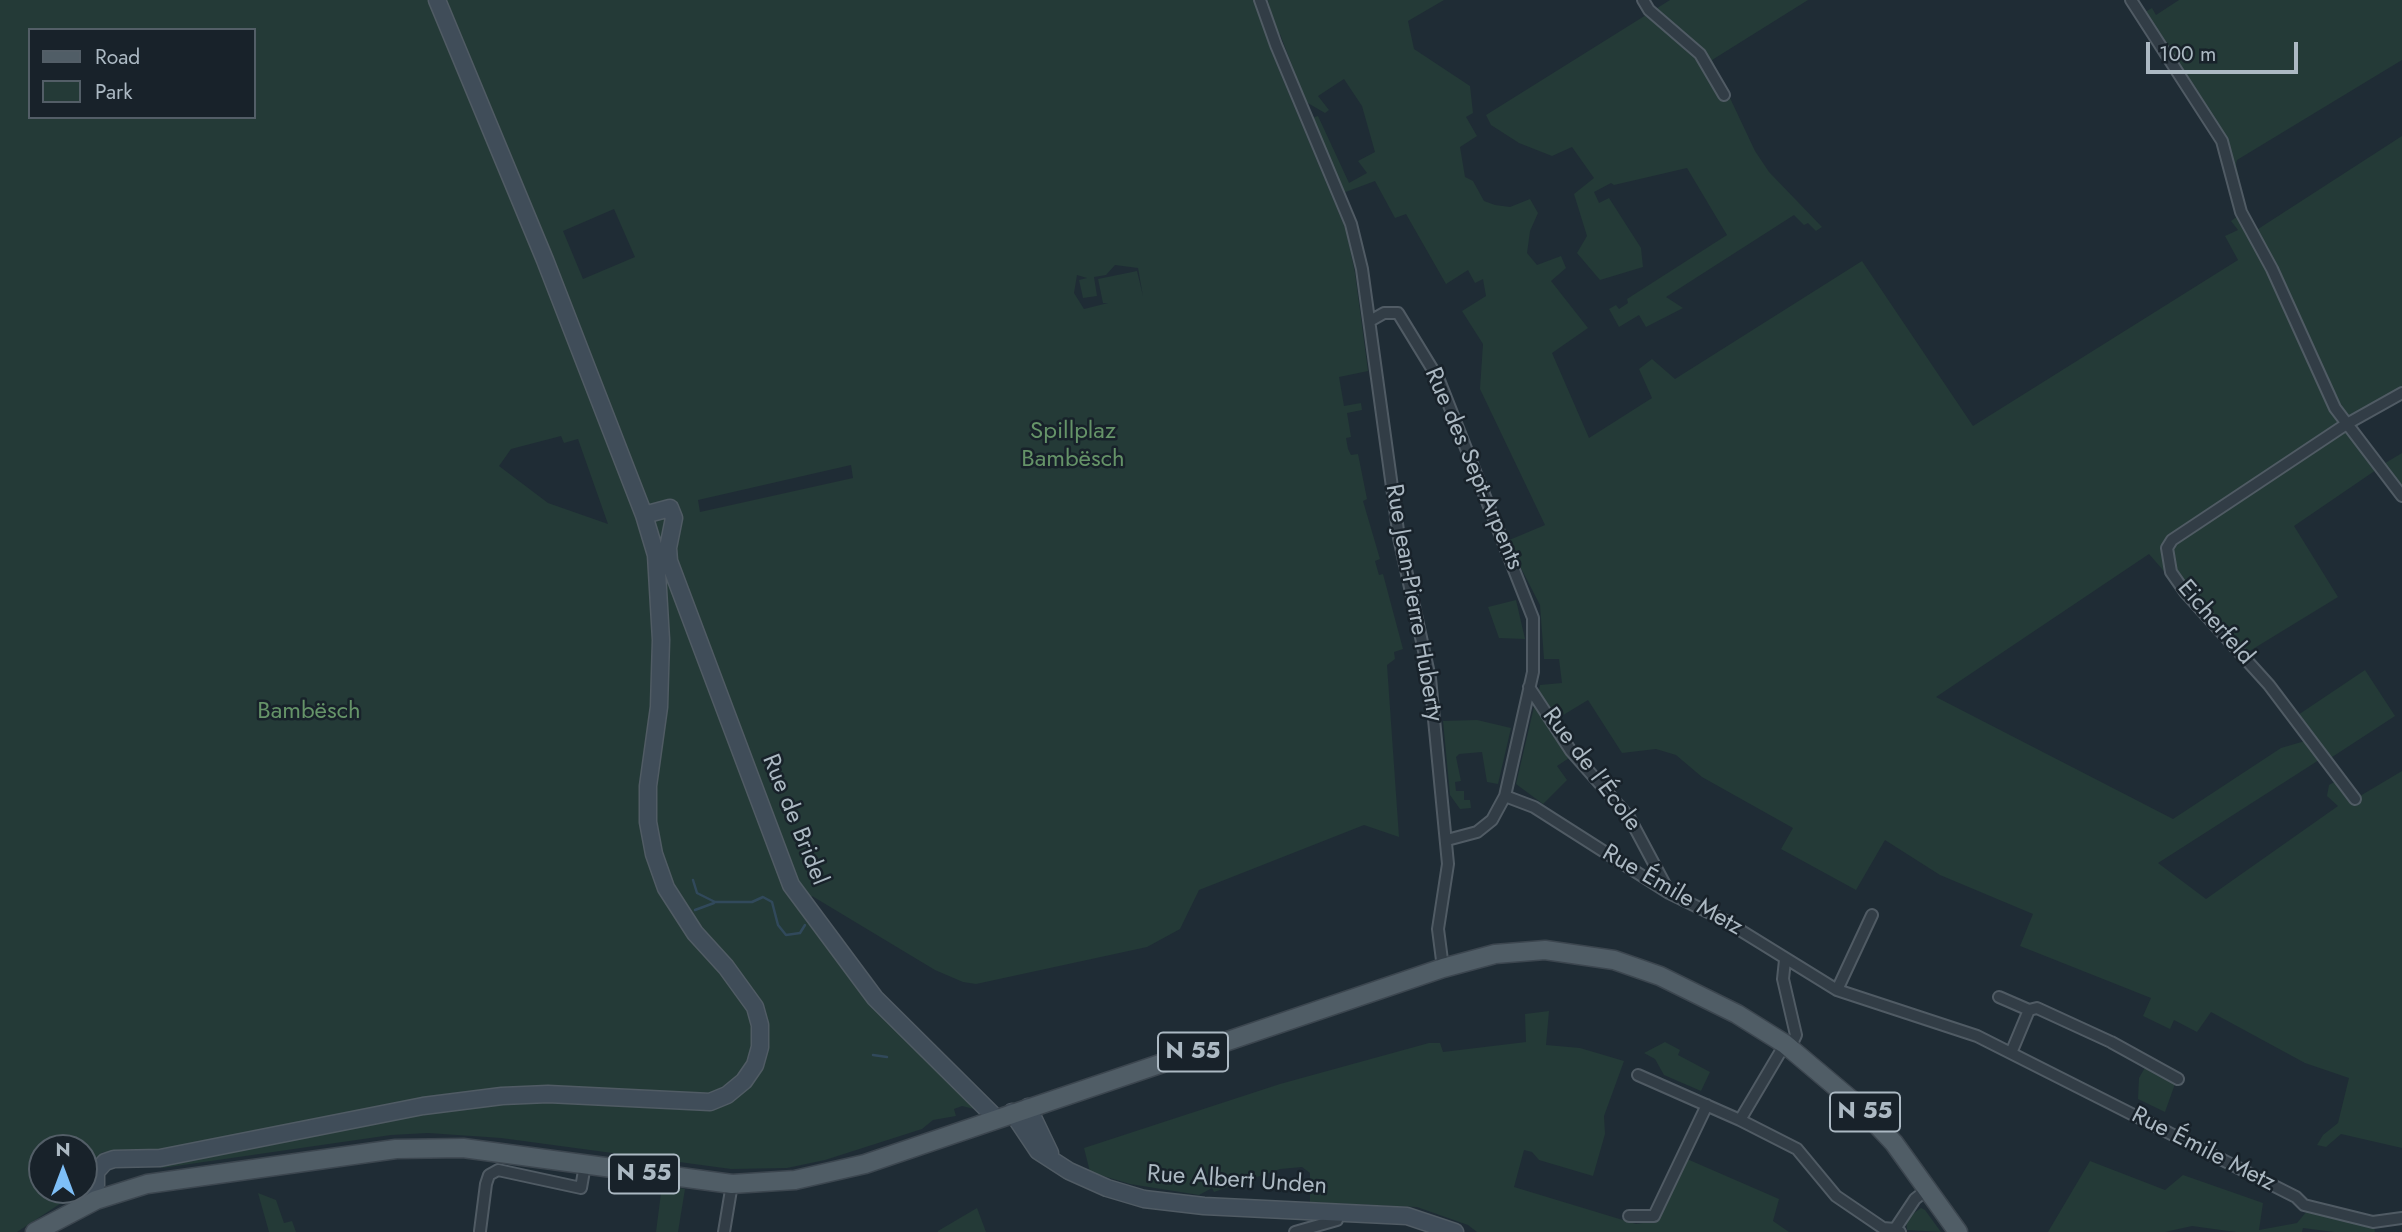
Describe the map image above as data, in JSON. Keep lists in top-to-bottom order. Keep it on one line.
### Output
{"streets":{"main road":["Rue de Bridel","N 55","Rue Albert Unden"],"street":["Rue des Sept-Arpents","Rue Jean-Pierre Huberty","Eicherfeld","Rue de l'École","Rue Émile Metz"]},"crossings":[["Rue des Sept-Arpents","Rue Jean-Pierre Huberty"],["Rue des Sept-Arpents","Rue de l'École"],["Rue des Sept-Arpents","Rue Émile Metz"],["Rue Jean-Pierre Huberty","N 55"],["Rue de l'École","Rue Émile Metz"],["Rue de Bridel","N 55"],["Rue de Bridel","Rue Albert Unden"],["N 55","Rue Albert Unden"]],"parks":["Spillplaz Bambësch","Bambësch"],"legend":["Road","Park"],"scale_bar":"100 m","north":"top"}
